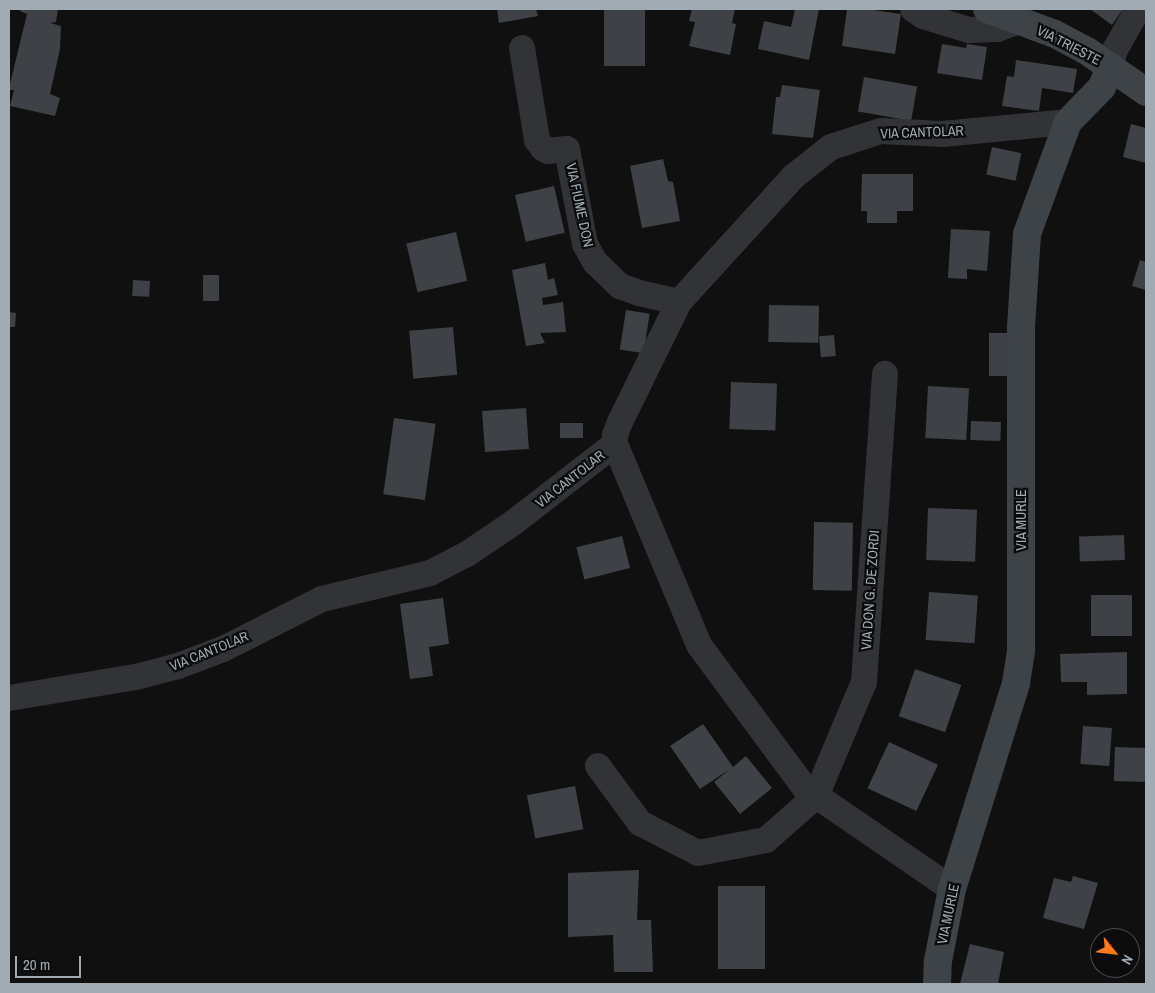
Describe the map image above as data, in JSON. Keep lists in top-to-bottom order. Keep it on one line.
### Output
{"streets":{"main road":["VIA TRIESTE","VIA MURLE"],"street":["VIA CANTOLAR","VIA FIUME DON","VIA DON G. DE ZORDI"]},"crossings":[["VIA TRIESTE","VIA MURLE"],["VIA CANTOLAR","VIA FIUME DON"],["VIA CANTOLAR","VIA MURLE"]],"scale_bar":"20 m","north":"bottom right"}
